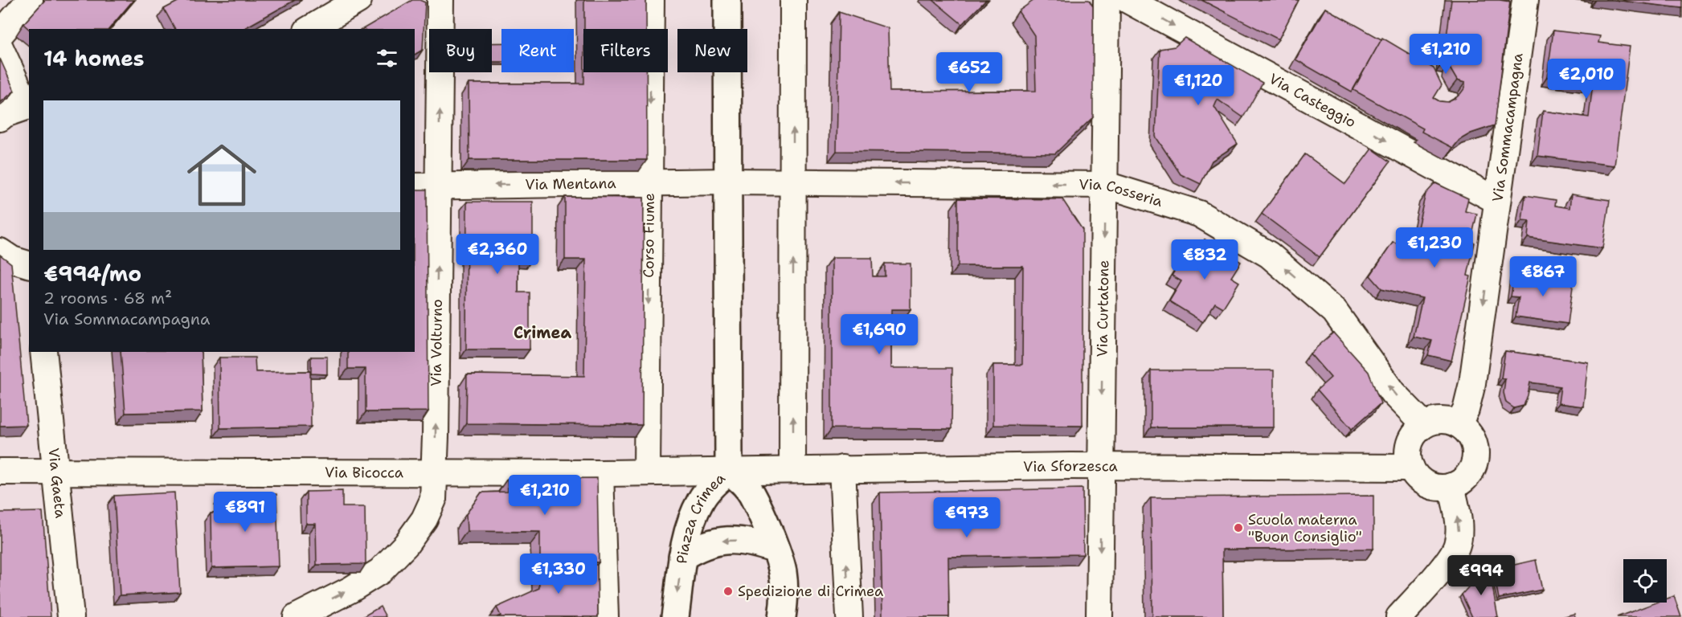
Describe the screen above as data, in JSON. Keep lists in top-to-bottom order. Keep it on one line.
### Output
{"streets":{"street":["Via Casteggio","Via Sommacampagna","Via Mentana","Via Cosseria","Corso Fiume","Via Curtatone","Via Volturno","Via Sforzesca","Via Bicocca","Via Gaeta","Piazza Crimea"]},"crossings":[["Via Casteggio","Via Sommacampagna"],["Via Sommacampagna","Via Cosseria"],["Via Sommacampagna","Via Sforzesca"],["Via Mentana","Via Cosseria"],["Via Mentana","Corso Fiume"],["Via Mentana","Via Volturno"],["Via Cosseria","Via Curtatone"],["Via Cosseria","Via Sforzesca"],["Corso Fiume","Via Bicocca"],["Via Curtatone","Via Sforzesca"],["Via Volturno","Via Bicocca"],["Via Sforzesca","Via Bicocca"],["Via Sforzesca","Piazza Crimea"],["Via Bicocca","Via Gaeta"],["Via Bicocca","Piazza Crimea"]],"one_way":["Via Casteggio","Via Sommacampagna","Via Mentana","Via Cosseria","Via Curtatone","Via Volturno"],"districts":["Crimea"],"places":["Scuola materna \"Buon Consiglio\"","Spedizione di Crimea"],"page":{"chip":["Buy","Rent","Filters","New"],"heading":"14 homes","price":["€1,210","€652","€2,010","€1,120","€1,230","€2,360","€832","€867","€1,690","€1,210","€891","€973","€1,330","€994"],"list":[{"name":"€994/mo","note":"2 rooms · 68 m² · Via Sommacampagna"}]}}
